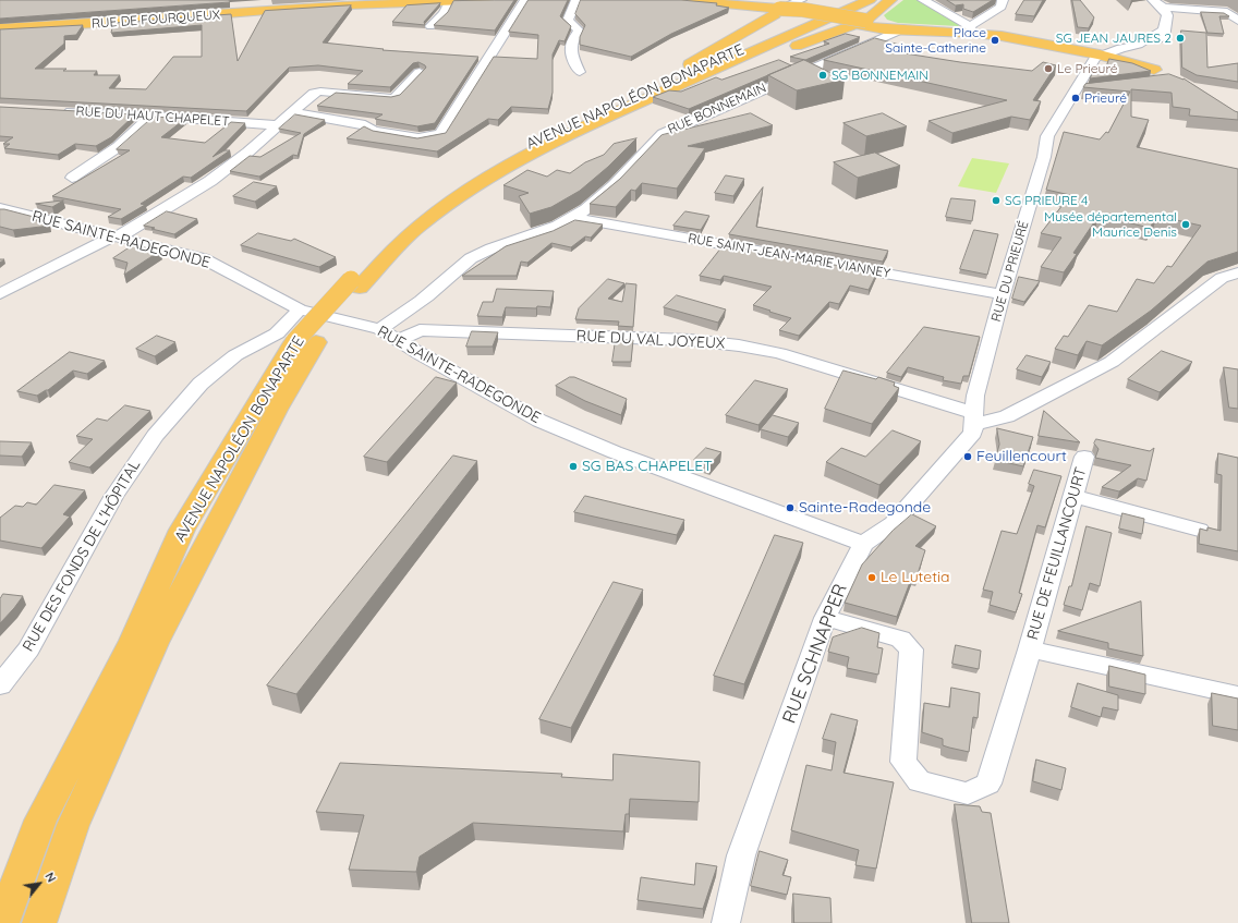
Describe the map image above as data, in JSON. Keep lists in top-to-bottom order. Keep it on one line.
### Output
{"streets":{"main road":["RUE DE FOURQUEUX","AVENUE NAPOLÉON BONAPARTE"],"street":["RUE BONNEMAIN","RUE DU HAUT CHAPELET","RUE SAINTE-RADEGONDE","RUE SAINT-JEAN-MARIE VIANNEY","RUE DU PRIEURÉ","RUE DU VAL JOYEUX","RUE DE FEUILLANCOURT","RUE DES FONDS DE L'HÔPITAL","RUE SCHNAPPER"]},"crossings":[["RUE BONNEMAIN","RUE SAINTE-RADEGONDE"],["RUE BONNEMAIN","RUE SAINT-JEAN-MARIE VIANNEY"],["RUE SAINTE-RADEGONDE","RUE DU VAL JOYEUX"],["RUE SAINTE-RADEGONDE","RUE DES FONDS DE L'HÔPITAL"],["RUE SAINTE-RADEGONDE","RUE SCHNAPPER"],["RUE SAINT-JEAN-MARIE VIANNEY","RUE DU PRIEURÉ"],["RUE DU PRIEURÉ","RUE DU VAL JOYEUX"],["RUE DU PRIEURÉ","RUE SCHNAPPER"],["RUE DU VAL JOYEUX","RUE SCHNAPPER"],["RUE DE FEUILLANCOURT","RUE SCHNAPPER"]],"places":["SG JEAN JAURES 2","Place Sainte-Catherine","Le Prieuré","SG BONNEMAIN","Prieuré","SG PRIEURE 4","Musée départemental Maurice Denis","Feuillencourt","SG BAS CHAPELET","Sainte-Radegonde","Le Lutetia"],"north":"top right"}
